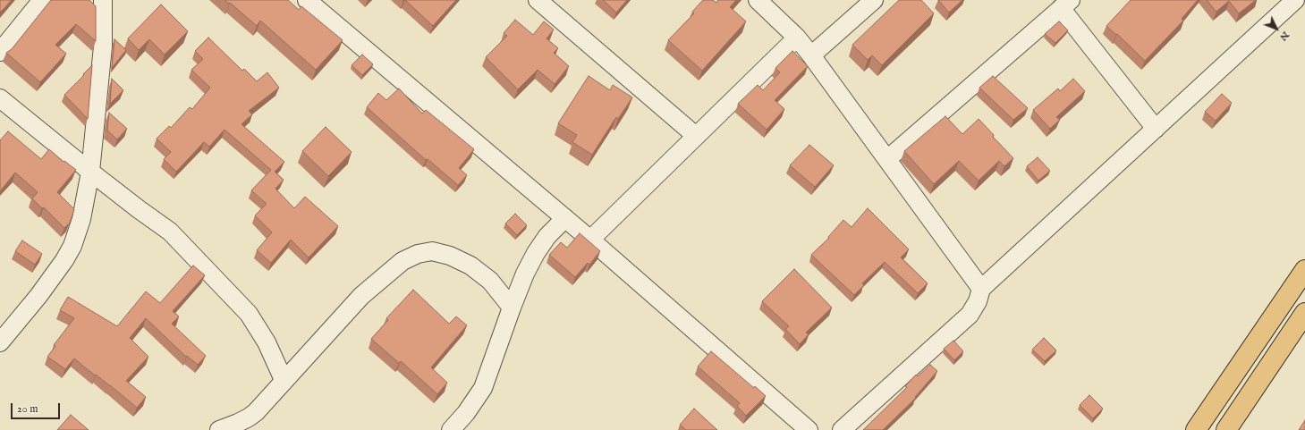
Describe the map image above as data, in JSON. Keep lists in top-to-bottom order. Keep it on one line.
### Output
{"scale_bar":"20 m","north":"bottom right"}
